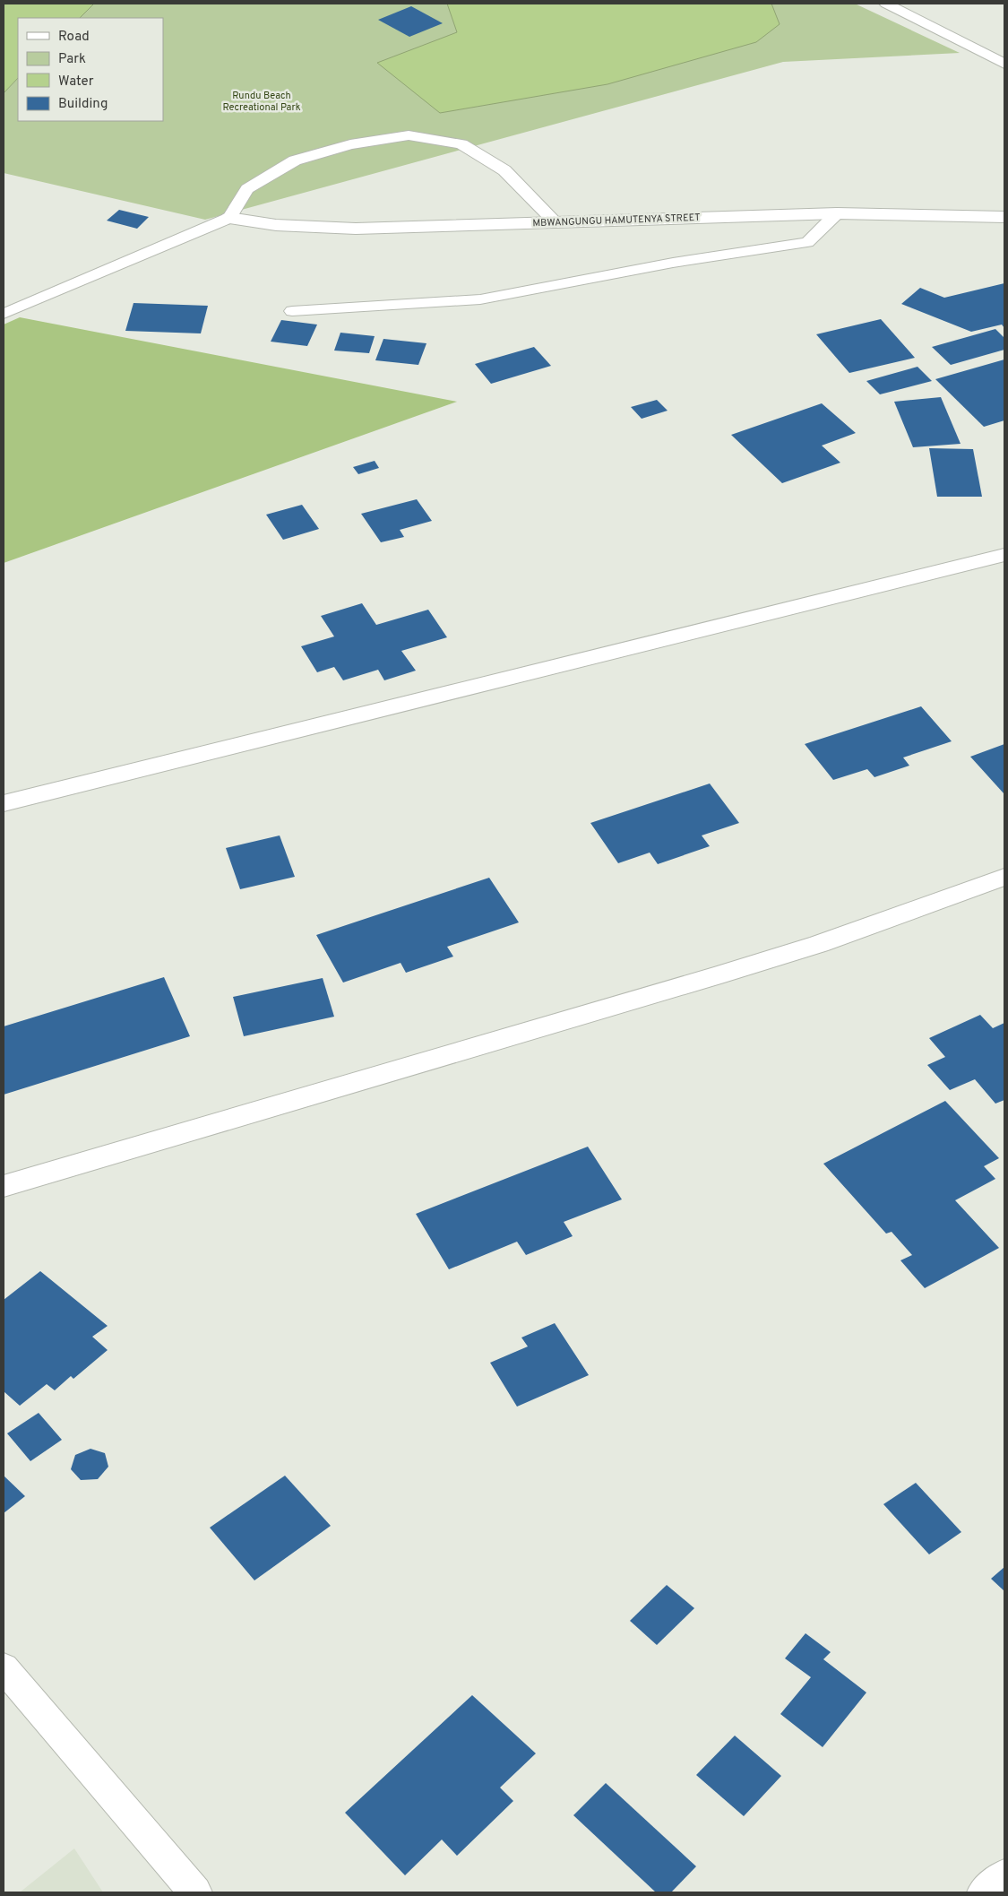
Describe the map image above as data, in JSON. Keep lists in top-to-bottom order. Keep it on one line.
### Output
{"streets":{"street":["MBWANGUNGU HAMUTENYA STREET"]},"parks":["Rundu Beach Recreational Park"],"legend":["Road","Park","Water","Building"]}
